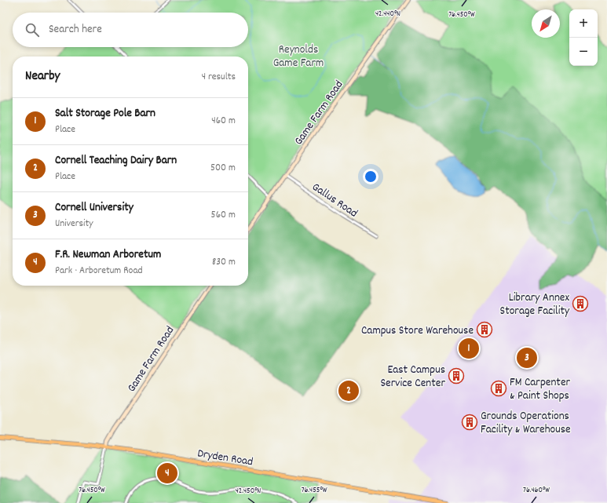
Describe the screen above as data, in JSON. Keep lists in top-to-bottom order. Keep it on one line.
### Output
{"streets":{"main road":["Dryden Road"],"street":["Game Farm Road","Gallus Road"]},"crossings":[["Game Farm Road","Gallus Road"],["Game Farm Road","Dryden Road"]],"parks":["Reynolds Game Farm"],"places":{"building":["Library Annex Storage Facility","Campus Store Warehouse","East Campus Service Center","FM Carpenter & Paint Shops","Grounds Operations Facility & Warehouse"]},"north":"bottom left","page":{"map_buttons":["+","−"],"search":"Search here","heading":["Nearby","4 results"],"list":[{"mark":"1","name":"Salt Storage Pole Barn","note":"Place","value":"460 m"},{"mark":"2","name":"Cornell Teaching Dairy Barn","note":"Place","value":"500 m"},{"mark":"3","name":"Cornell University","note":"University","value":"560 m"},{"mark":"4","name":"F.R. Newman Arboretum","note":"Park · Arboretum Road","value":"830 m"}],"pins":["1","3","2","4"]},"coordinates":["42.440°N","76.450°W","76.455°W","76.460°W","42.450°N"]}
